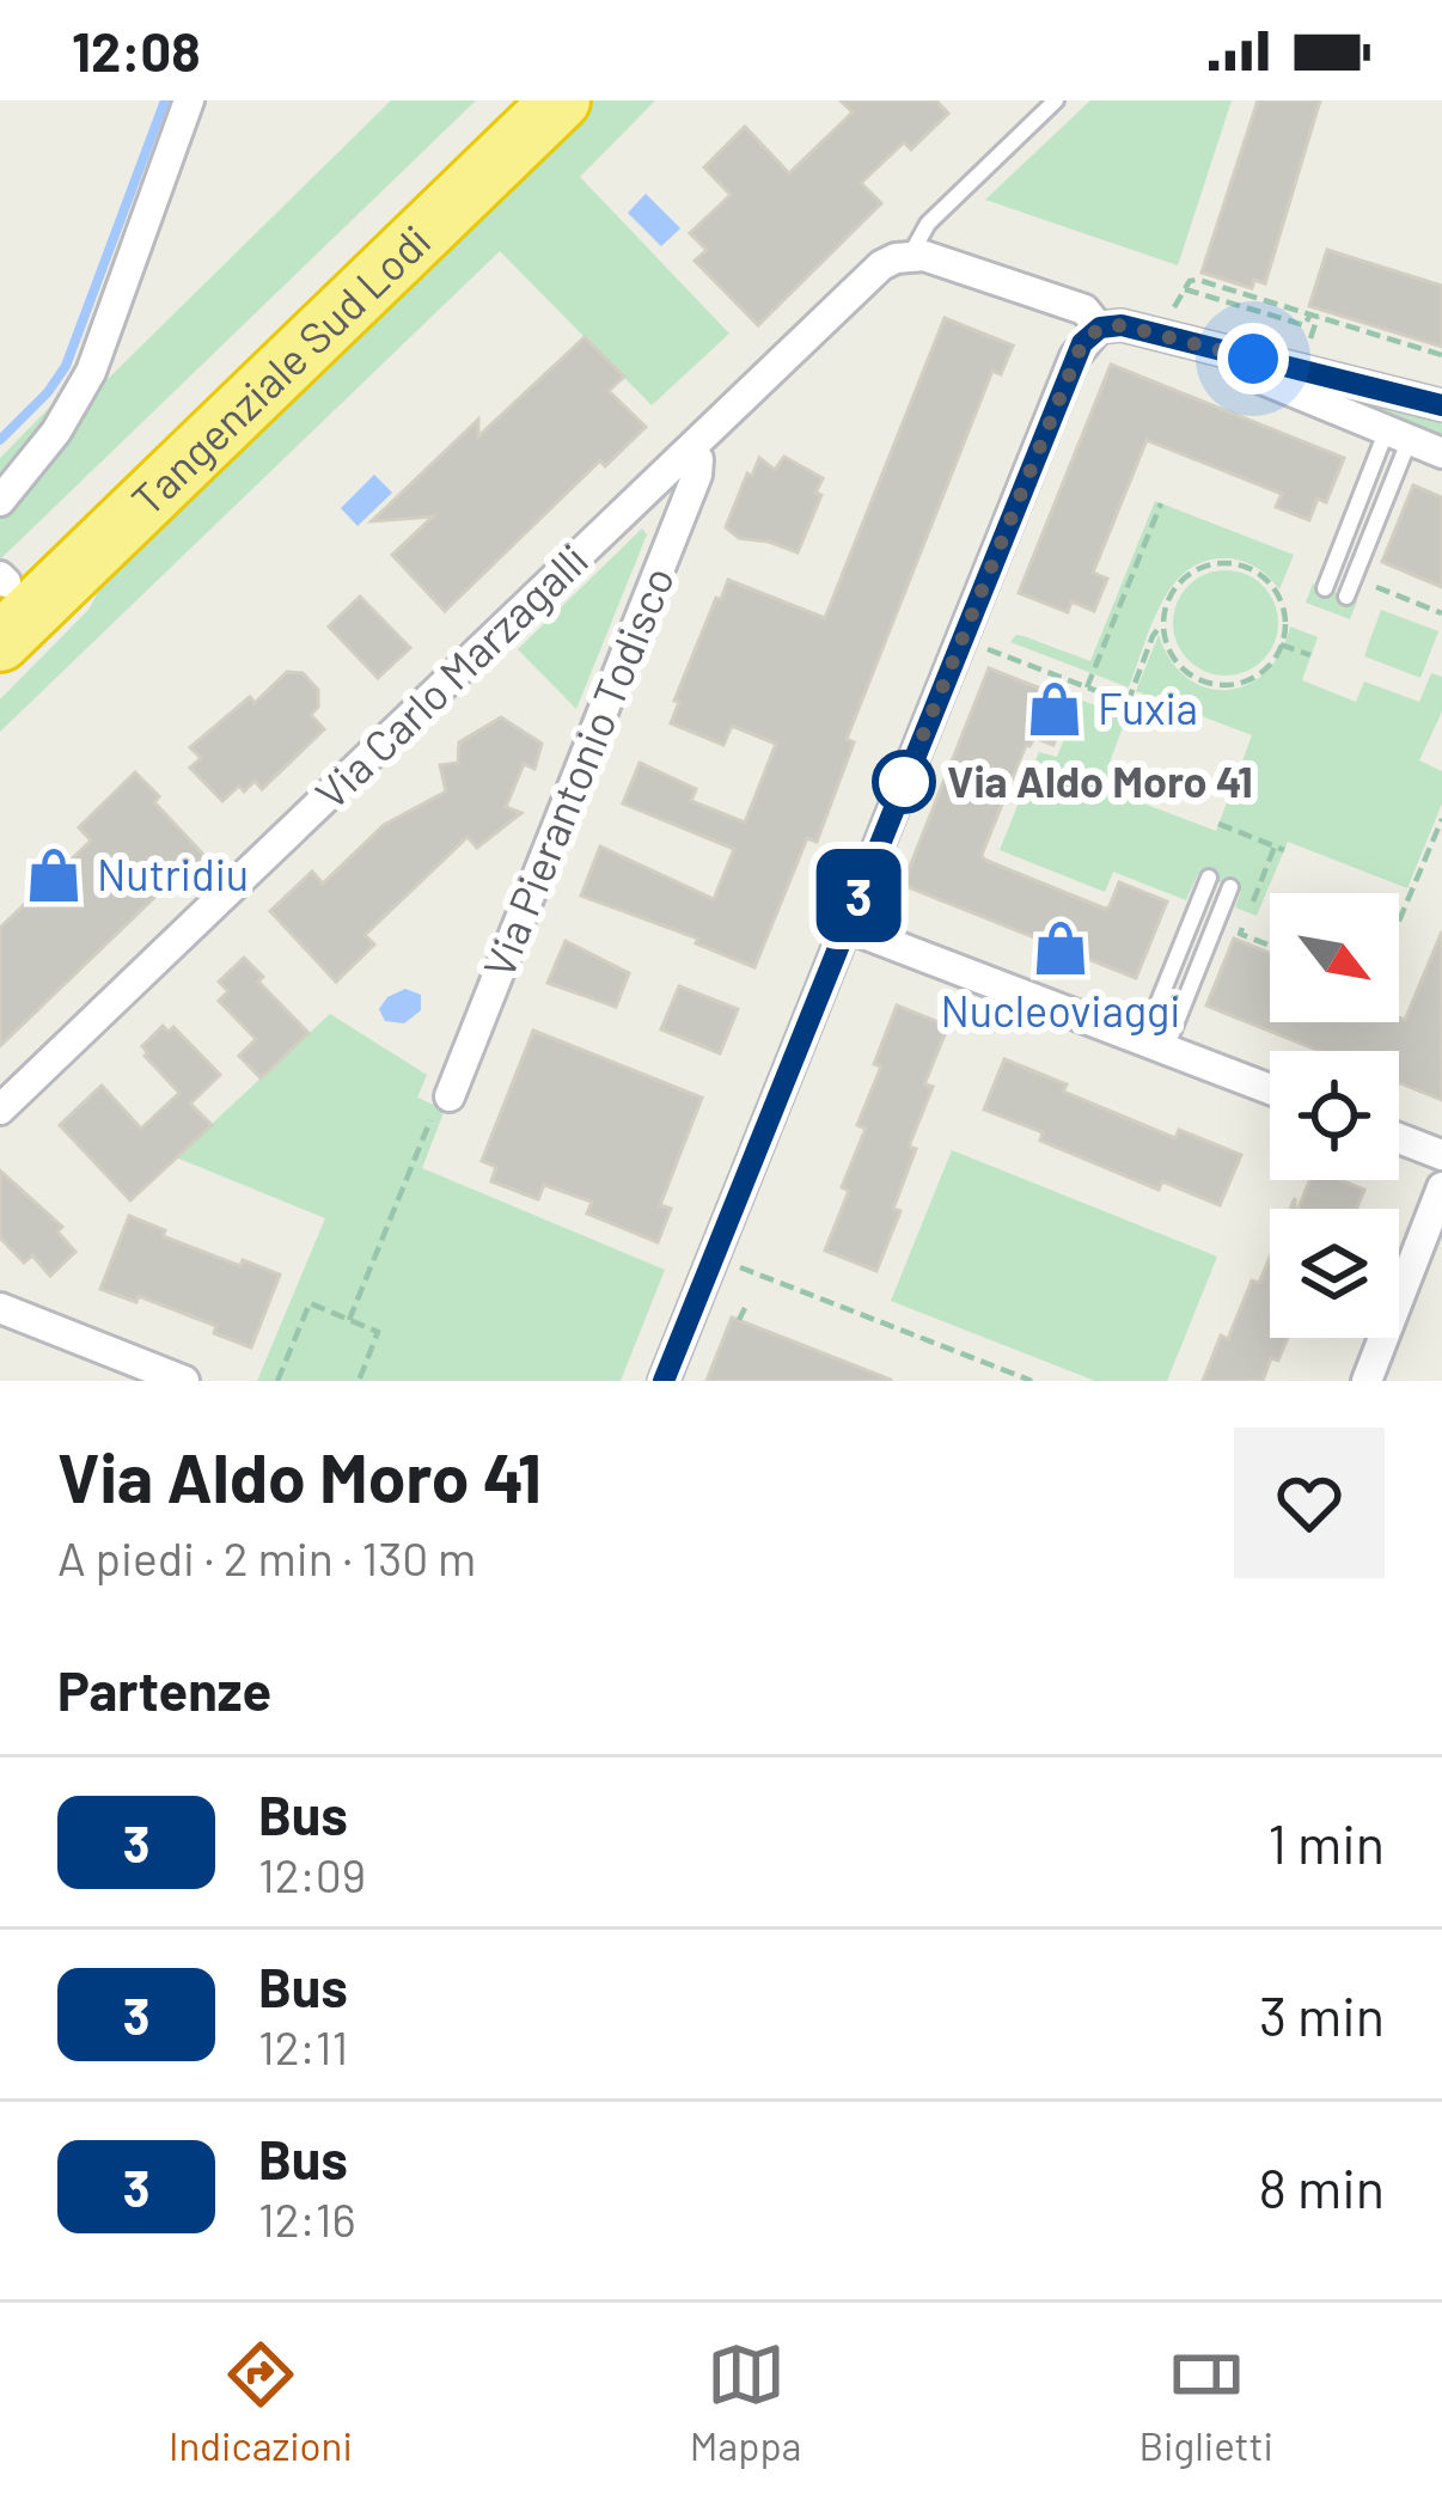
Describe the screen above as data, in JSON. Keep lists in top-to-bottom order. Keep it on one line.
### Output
{"streets":{"highway":["Tangenziale Sud Lodi"],"street":["Via Carlo Marzagalli","Via Pierantonio Todisco"]},"crossings":[["Via Carlo Marzagalli","Via Pierantonio Todisco"]],"places":{"shop":["Fuxia","Nutridiu","Nucleoviaggi"],"other":["Via Aldo Moro 41"]},"lines":["bus line 3"],"north":"bottom right","page":{"status":"12:08","on_map":"3","heading":[["Via Aldo Moro 41","A piedi · 2 min · 130 m"],"Partenze"],"list":[{"mark":"3","name":"Bus","note":"12:09","value":"1 min"},{"mark":"3","name":"Bus","note":"12:11","value":"3 min"},{"mark":"3","name":"Bus","note":"12:16","value":"8 min"}],"tabs":["Indicazioni","Mappa","Biglietti"]}}
